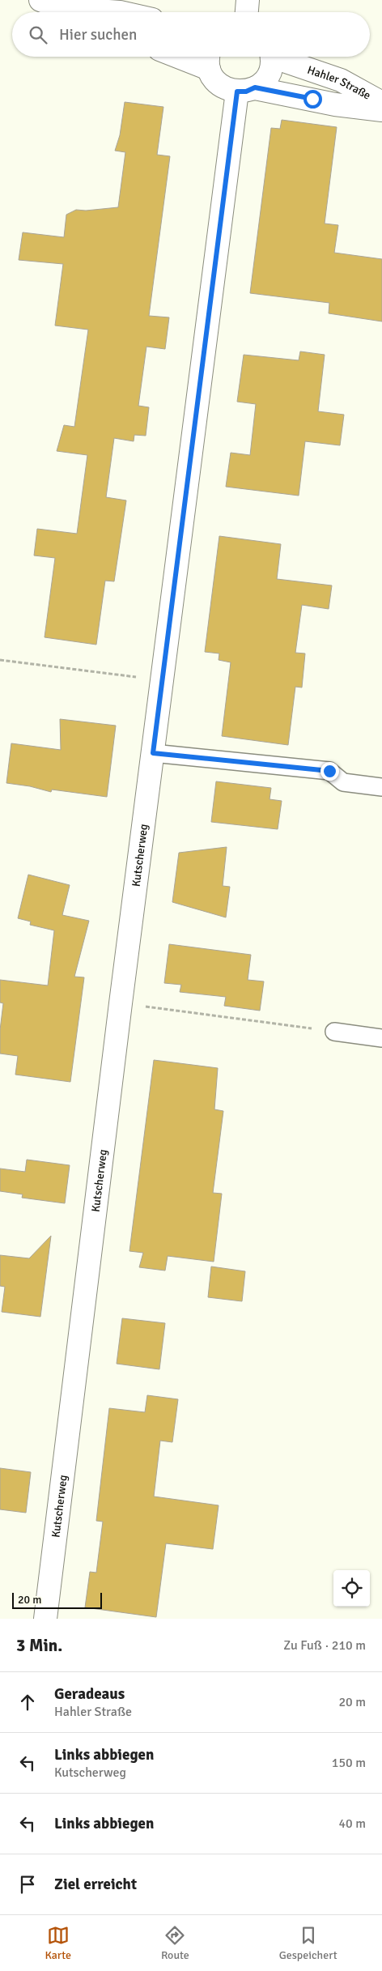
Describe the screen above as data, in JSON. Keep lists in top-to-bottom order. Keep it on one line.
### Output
{"streets":{"street":["Hahler Straße","Kutscherweg"]},"crossings":[["Hahler Straße","Kutscherweg"]],"scale_bar":"20 m","page":{"search":"Hier suchen","scale":"20 m","heading":["3 Min.","Zu Fuß · 210 m"],"list":[["Geradeaus","Hahler Straße","20 m"],["Links abbiegen","Kutscherweg","150 m"],["Links abbiegen","40 m"],"Ziel erreicht"],"nav":["Karte","Route","Gespeichert"]}}
